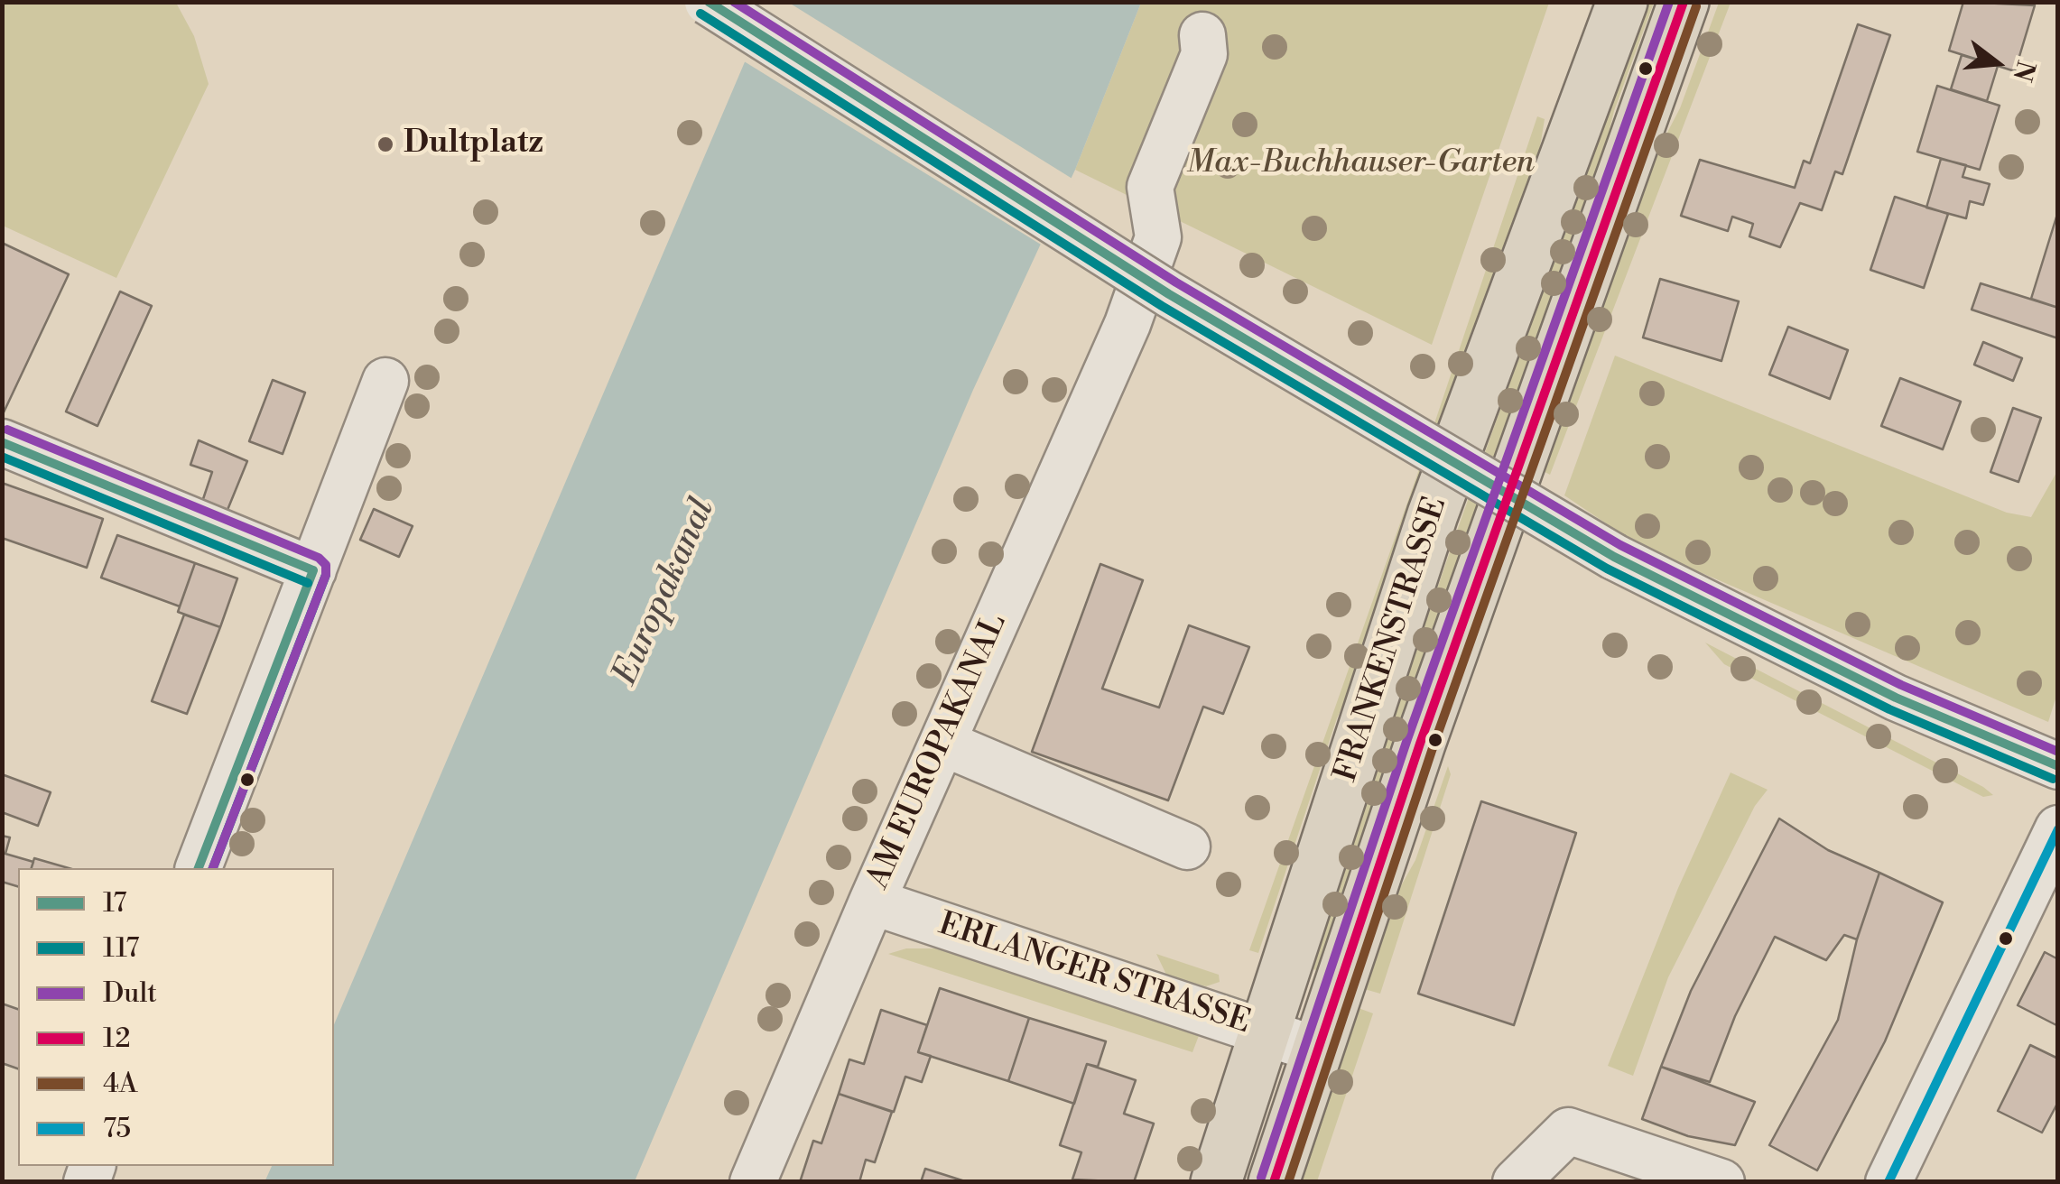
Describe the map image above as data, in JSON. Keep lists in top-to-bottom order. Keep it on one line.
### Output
{"streets":{"main road":["FRANKENSTRASSE"],"street":["AM EUROPAKANAL","ERLANGER STRASSE"]},"crossings":[["FRANKENSTRASSE","ERLANGER STRASSE"],["AM EUROPAKANAL","ERLANGER STRASSE"]],"water":["Europakanal"],"parks":["Max-Buchhauser-Garten"],"places":["Dultplatz"],"lines":["transit line 17","transit line Dult","transit line 12","transit line 4A","transit line 117","transit line 75"],"legend":["17","117","Dult","12","4A","75"],"north":"right"}
